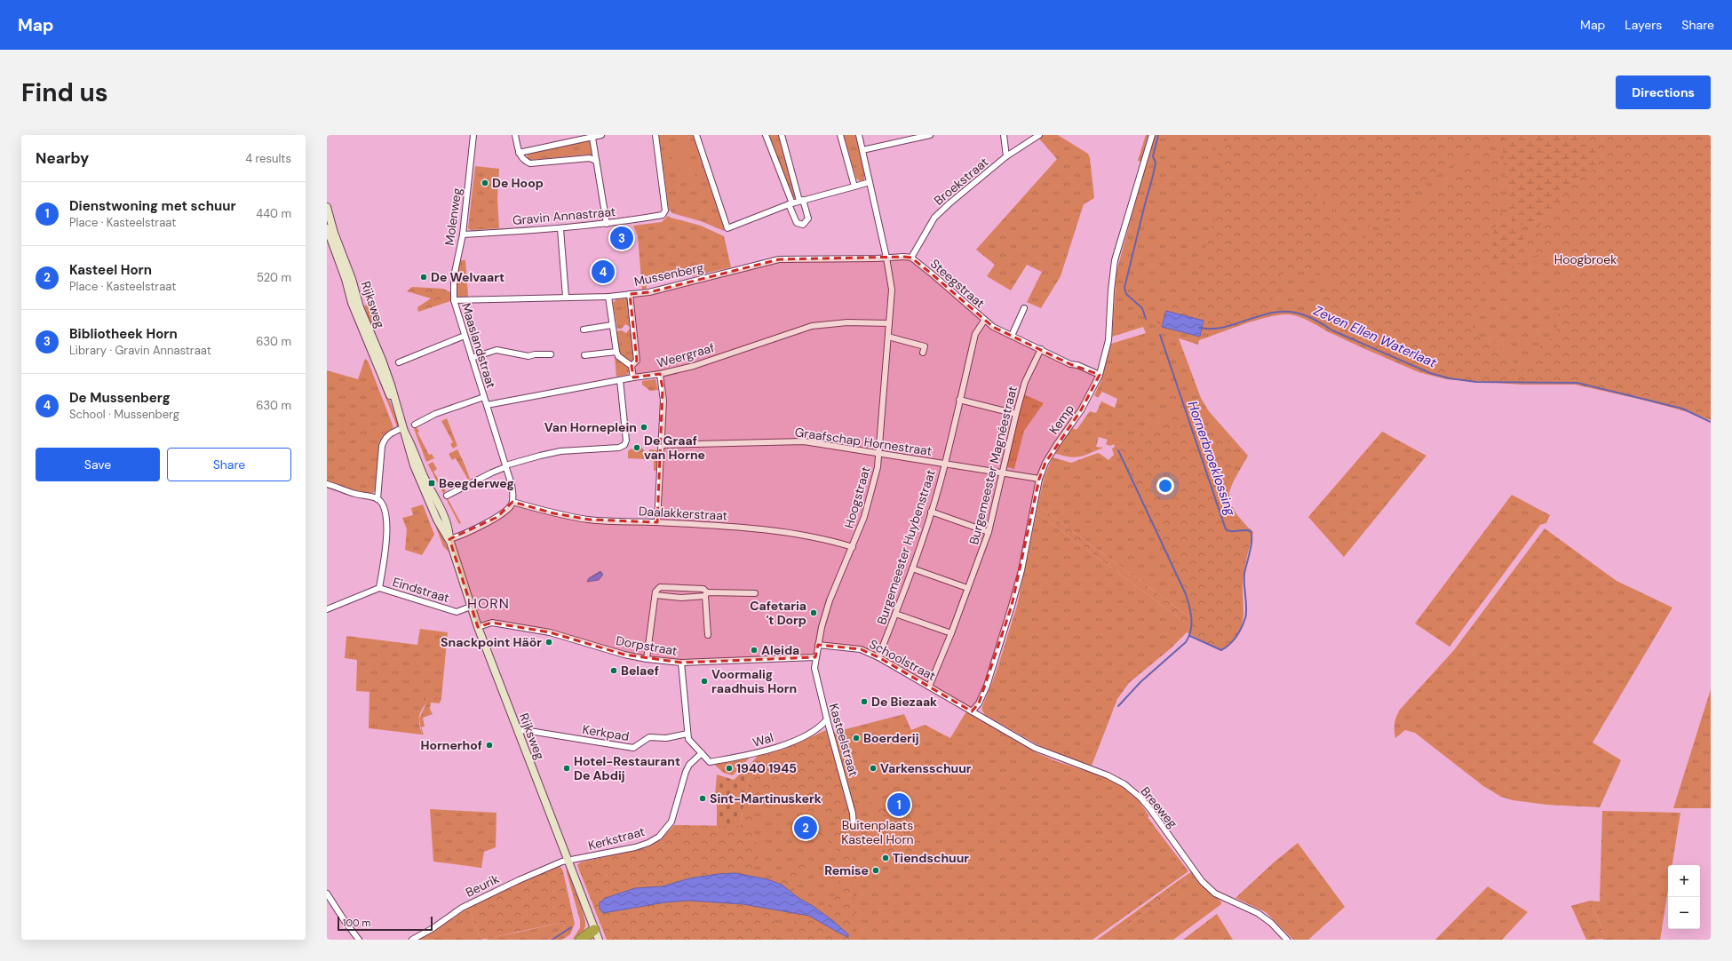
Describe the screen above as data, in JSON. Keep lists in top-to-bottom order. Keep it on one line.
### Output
{"streets":{"main road":["Rijksweg"],"street":["Broekstraat","Gravin Annastraat","Molenweg","Mussenberg","Steegstraat","Maaslandstraat","Weergraaf","Kemp","Graafschap Hornestraat","Burgemeester Magnéestraat","Hoogstraat","Daalakkerstraat","Burgemeester Huybenstraat","Eindstraat","Dorpstraat","Schoolstraat","Kerkpad","Wal","Kasteelstraat","Breeweg","Kerkstraat","Beurik"]},"crossings":[["Broekstraat","Steegstraat"],["Gravin Annastraat","Molenweg"],["Molenweg","Mussenberg"],["Molenweg","Maaslandstraat"],["Mussenberg","Maaslandstraat"],["Mussenberg","Hoogstraat"],["Steegstraat","Kemp"],["Steegstraat","Burgemeester Magnéestraat"],["Steegstraat","Burgemeester Huybenstraat"],["Rijksweg","Eindstraat"],["Rijksweg","Dorpstraat"],["Rijksweg","Kerkpad"],["Rijksweg","Kerkstraat"],["Rijksweg","Beurik"],["Maaslandstraat","Weergraaf"],["Maaslandstraat","Daalakkerstraat"],["Weergraaf","Hoogstraat"],["Kemp","Graafschap Hornestraat"],["Kemp","Schoolstraat"],["Kemp","Breeweg"],["Graafschap Hornestraat","Burgemeester Magnéestraat"],["Graafschap Hornestraat","Hoogstraat"],["Graafschap Hornestraat","Burgemeester Huybenstraat"],["Burgemeester Magnéestraat","Schoolstraat"],["Hoogstraat","Daalakkerstraat"],["Hoogstraat","Dorpstraat"],["Hoogstraat","Schoolstraat"],["Hoogstraat","Kasteelstraat"],["Burgemeester Huybenstraat","Schoolstraat"],["Dorpstraat","Kasteelstraat"],["Schoolstraat","Breeweg"],["Wal","Kasteelstraat"],["Wal","Kerkstraat"],["Kerkstraat","Beurik"]],"districts":["HORN"],"water":["Zeven Ellen Waterlaat","Hornerbroeklossing"],"parks":["Hoogbroek","Buitenplaats Kasteel Horn"],"places":{"other":["De Hoop","De Welvaart","Van Horneplein","De Graaf van Horne","Cafetaria 't Dorp","Snackpoint Häör","Aleida","Belaef","Voormalig raadhuis Horn","De Biezaak","Boerderij","Hornerhof","Hotel-Restaurant De Abdij","1940 1945","Varkensschuur","Sint-Martinuskerk","Tiendschuur","Remise"],"transit":["Beegderweg"]},"scale_bar":"100 m","page":{"header":"Map","nav":["Map","Layers","Share"],"buttons":["Directions",["Save","Share"]],"title":"Find us","heading":["Nearby","4 results"],"list":[{"mark":"1","name":"Dienstwoning met schuur","note":"Place · Kasteelstraat","value":"440 m"},{"mark":"2","name":"Kasteel Horn","note":"Place · Kasteelstraat","value":"520 m"},{"mark":"3","name":"Bibliotheek Horn","note":"Library · Gravin Annastraat","value":"630 m"},{"mark":"4","name":"De Mussenberg","note":"School · Mussenberg","value":"630 m"}],"pins":["3","4","1","2"],"map_buttons":["+","−"],"scale":"100 m"}}
